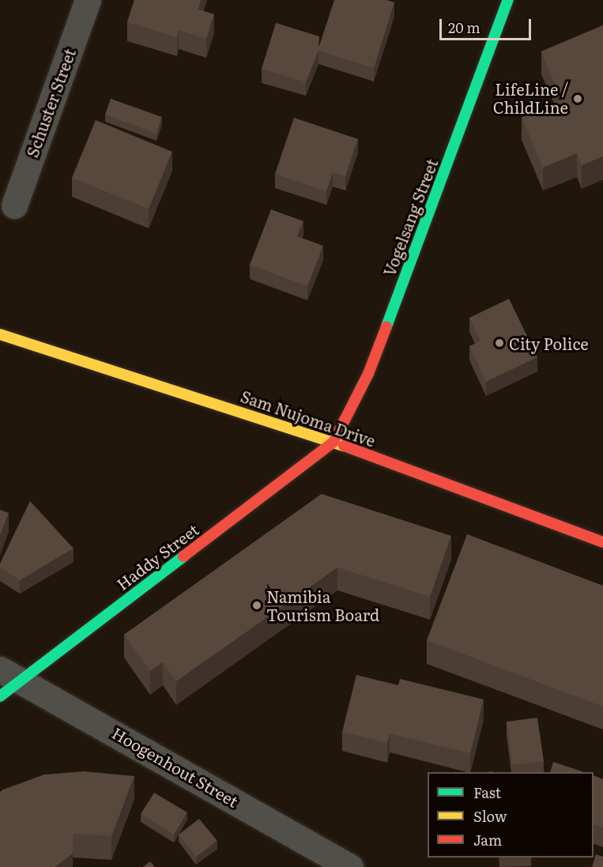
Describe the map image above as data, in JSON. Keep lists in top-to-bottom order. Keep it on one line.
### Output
{"streets":{"main road":["Vogelsang Street","Sam Nujoma Drive","Haddy Street"],"street":["Schuster Street","Hoogenhout Street"]},"crossings":[["Vogelsang Street","Sam Nujoma Drive"],["Vogelsang Street","Haddy Street"],["Sam Nujoma Drive","Haddy Street"],["Haddy Street","Hoogenhout Street"]],"places":["LifeLine / ChildLine","City Police","Namibia Tourism Board"],"legend":["Fast","Slow","Jam"],"scale_bar":"20 m"}
